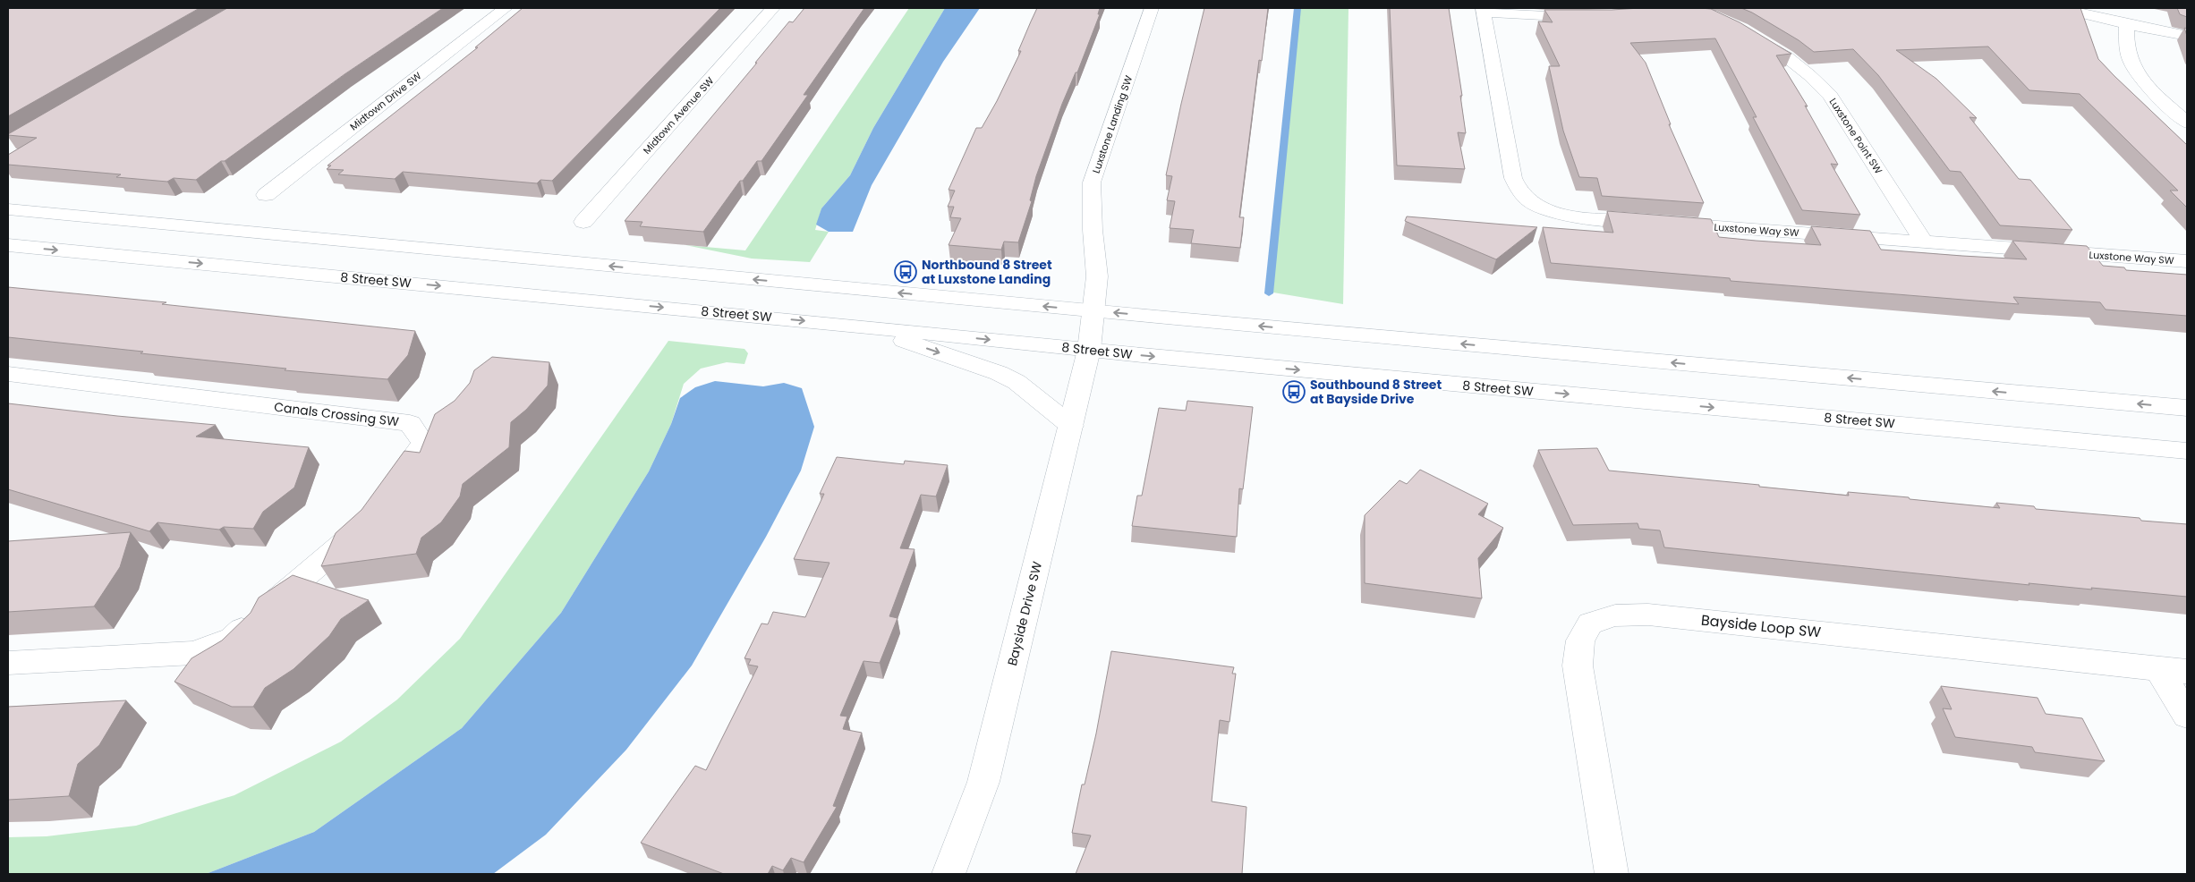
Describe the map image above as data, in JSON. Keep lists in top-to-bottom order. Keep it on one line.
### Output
{"streets":{"street":["Midtown Drive SW","Midtown Avenue SW","Luxstone Landing SW","Luxstone Point SW","Luxstone Way SW","8 Street SW","Canals Crossing SW","Bayside Drive SW","Bayside Loop SW"]},"crossings":[["Luxstone Landing SW","8 Street SW"],["Luxstone Landing SW","Bayside Drive SW"],["Luxstone Point SW","Luxstone Way SW"],["8 Street SW","Bayside Drive SW"]],"places":{"bus stop":["Northbound 8 Street at Luxstone Landing","Southbound 8 Street at Bayside Drive"]}}
